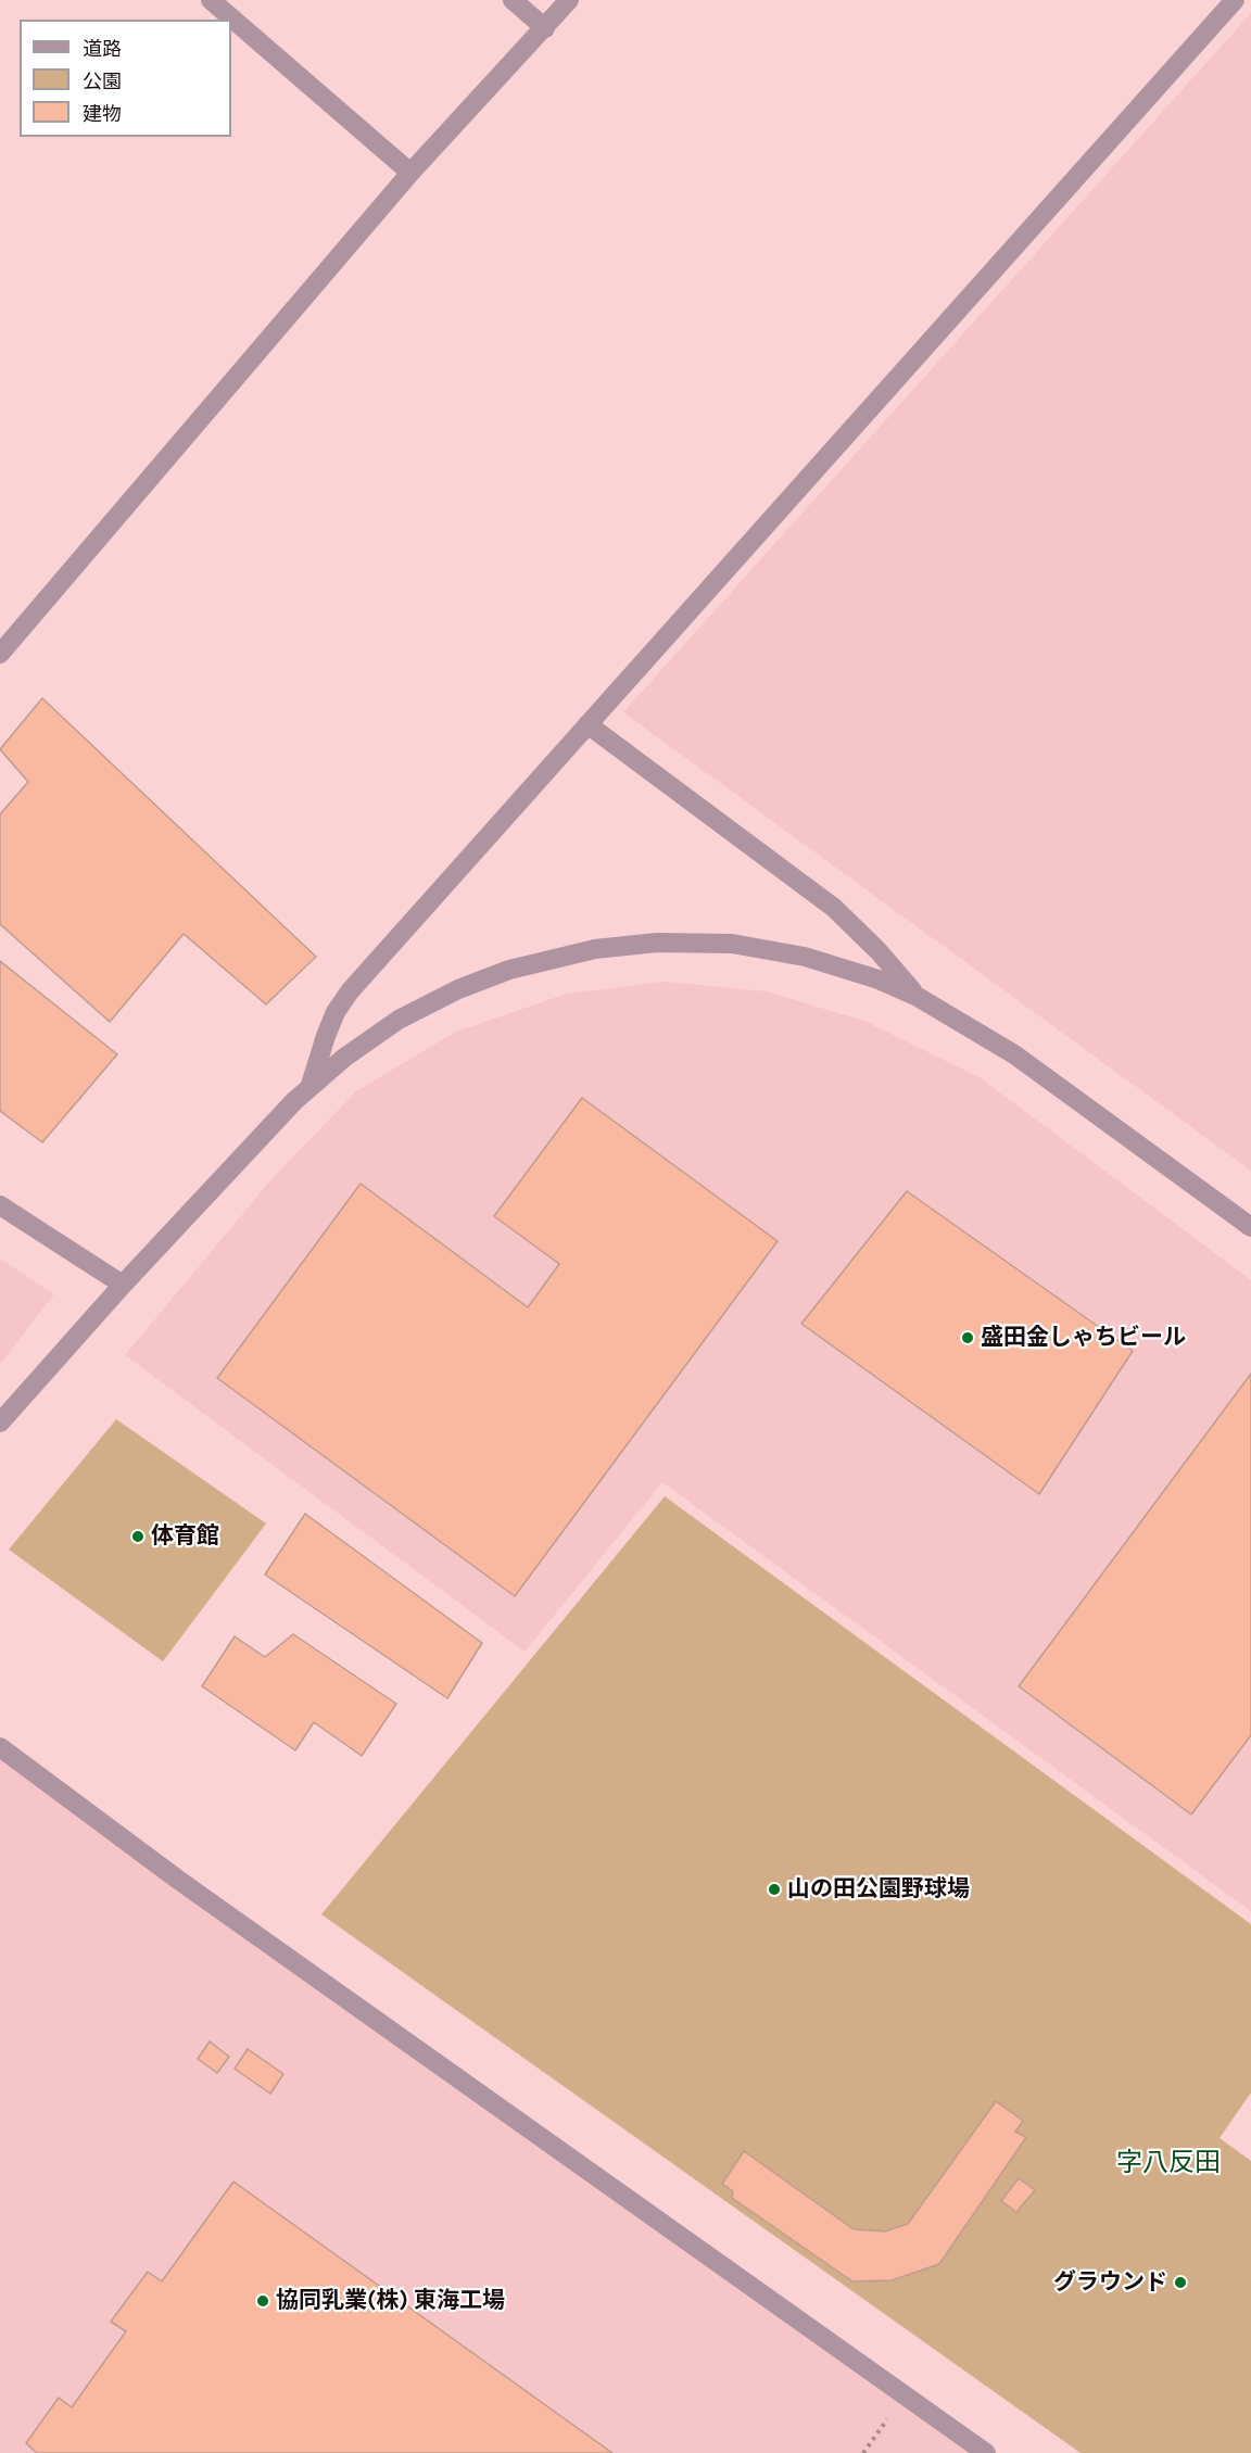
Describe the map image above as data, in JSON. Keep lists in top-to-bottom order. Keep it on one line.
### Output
{"districts":["字八反田"],"places":["盛田金しゃちビール","体育館","山の田公園野球場","グラウンド","協同乳業(株) 東海工場"],"legend":["道路","公園","建物"]}
